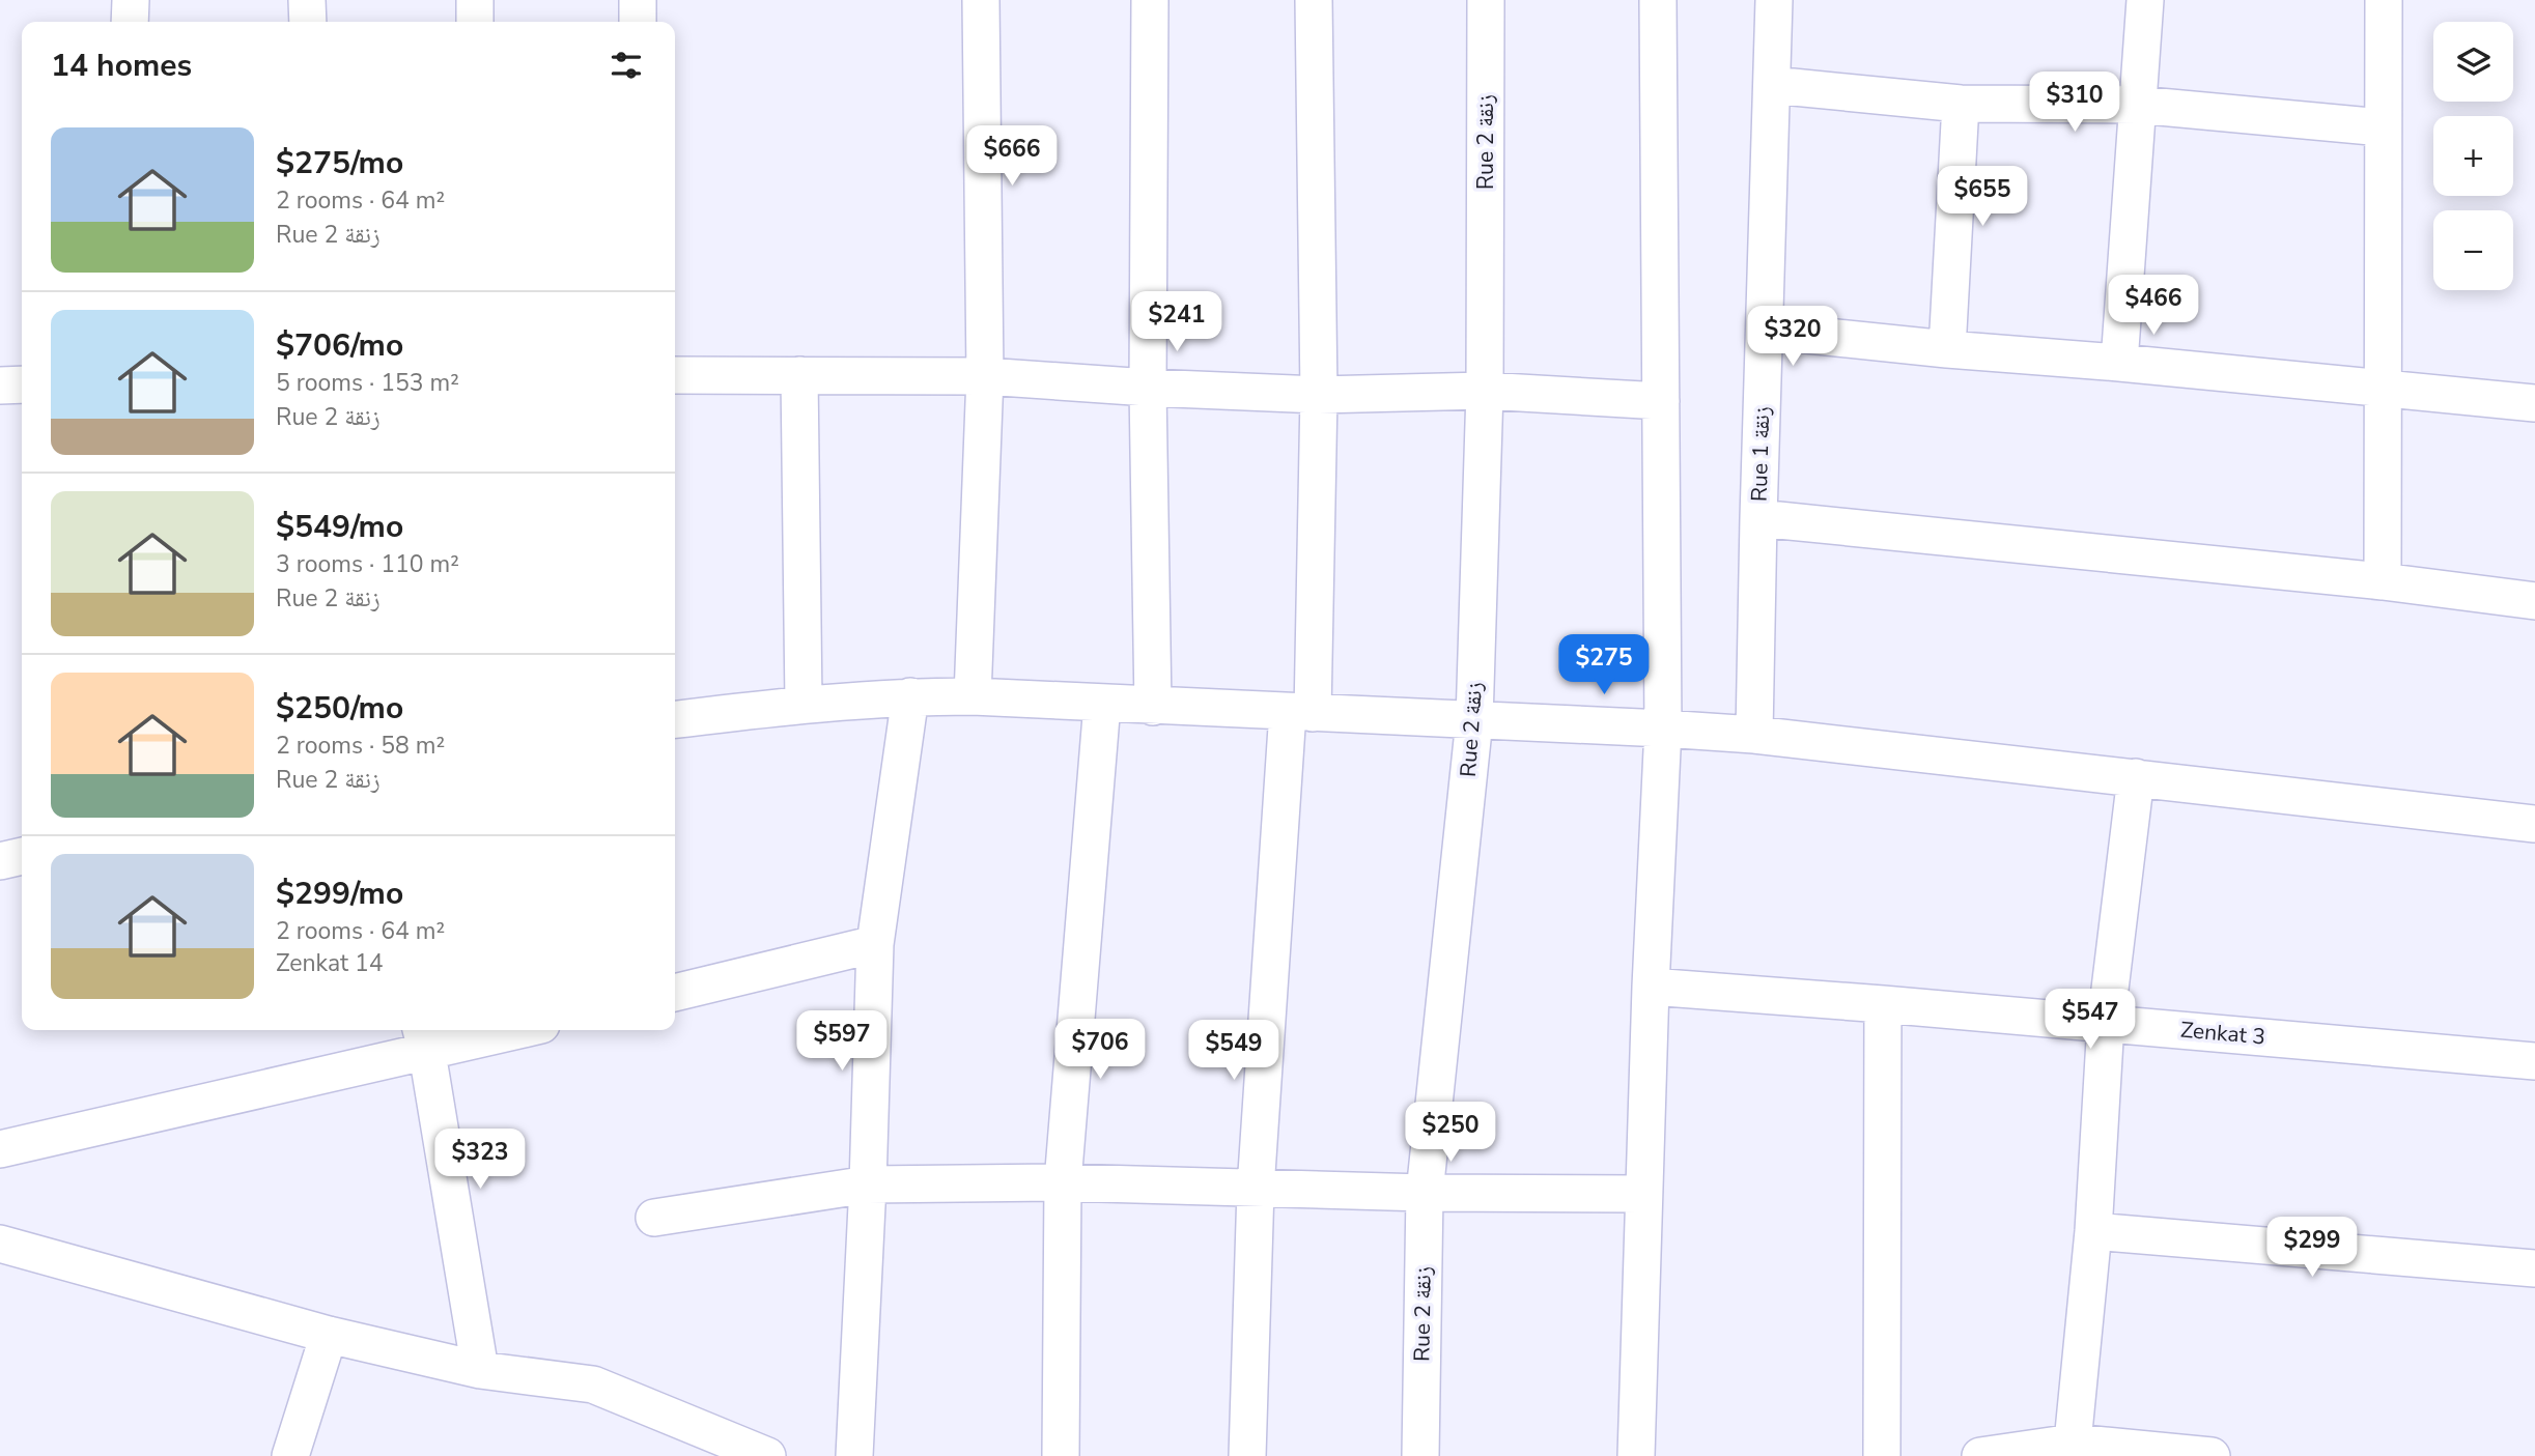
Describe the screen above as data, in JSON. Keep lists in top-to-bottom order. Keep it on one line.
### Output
{"streets":{"street":["Rue 2 زنقة","Rue 1 زنقة","Zenkat 3"]},"page":{"map_buttons":["+","−"],"heading":"14 homes","price":["$310","$666","$655","$466","$241","$320","$275","$547","$597","$706","$549","$250","$323","$299"],"list":[{"name":"$275/mo","note":"2 rooms · 64 m² · Rue 2 زنقة"},{"name":"$706/mo","note":"5 rooms · 153 m² · Rue 2 زنقة"},{"name":"$549/mo","note":"3 rooms · 110 m² · Rue 2 زنقة"},{"name":"$250/mo","note":"2 rooms · 58 m² · Rue 2 زنقة"},{"name":"$299/mo","note":"2 rooms · 64 m² · Zenkat 14"}]}}
